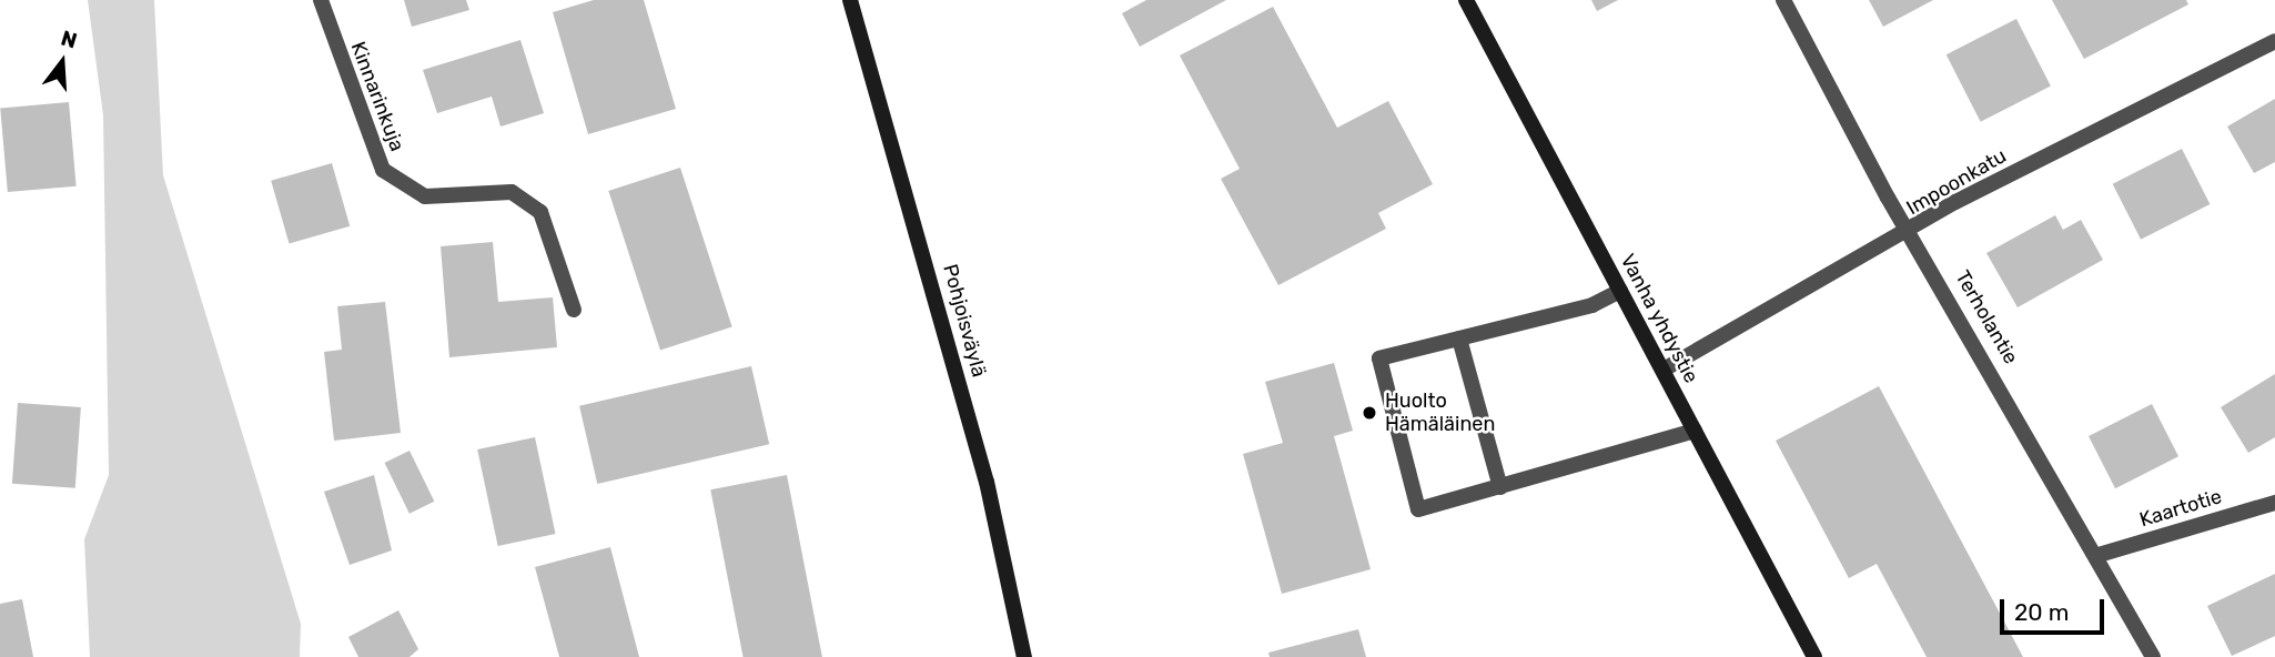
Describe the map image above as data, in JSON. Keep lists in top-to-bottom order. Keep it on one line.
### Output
{"streets":{"street":["Kinnarinkuja","Impoonkatu","Terholantie","Vanha yhdystie","Pohjoisväylä","Kaartotie"]},"crossings":[["Impoonkatu","Terholantie"],["Impoonkatu","Vanha yhdystie"],["Terholantie","Kaartotie"]],"places":["Huolto Hämäläinen"],"scale_bar":"20 m","north":"top"}
